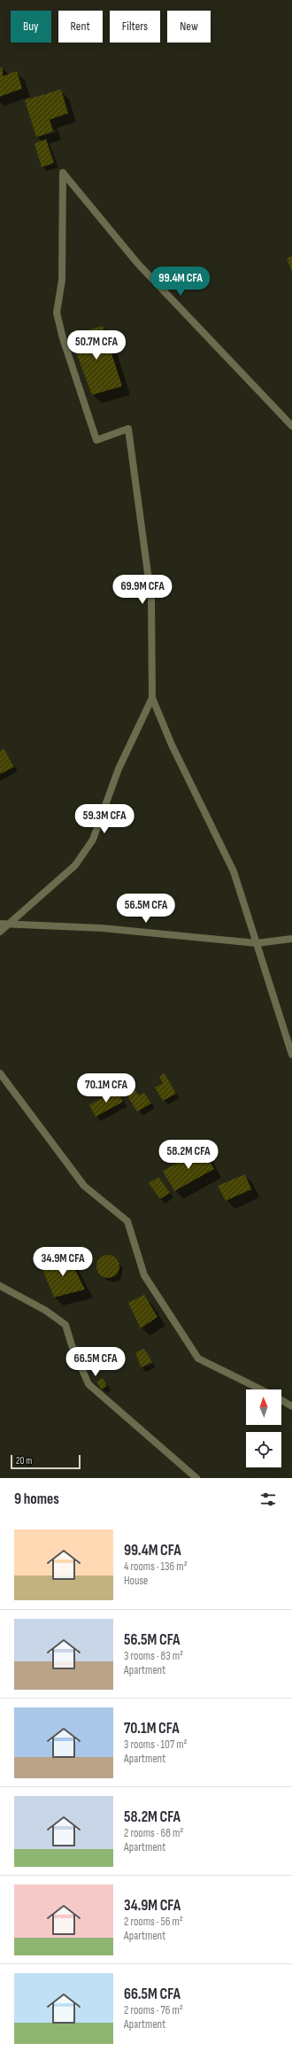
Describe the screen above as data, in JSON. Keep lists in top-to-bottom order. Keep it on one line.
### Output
{"scale_bar":"20 m","north":"top","page":{"chip":["Buy","Rent","Filters","New"],"price":["99.4M CFA","50.7M CFA","69.9M CFA","59.3M CFA","56.5M CFA","70.1M CFA","58.2M CFA","34.9M CFA","66.5M CFA"],"scale":"20 m","heading":"9 homes","list":[{"name":"99.4M CFA","note":"4 rooms · 136 m² · House"},{"name":"56.5M CFA","note":"3 rooms · 83 m² · Apartment"},{"name":"70.1M CFA","note":"3 rooms · 107 m² · Apartment"},{"name":"58.2M CFA","note":"2 rooms · 68 m² · Apartment"},{"name":"34.9M CFA","note":"2 rooms · 56 m² · Apartment"},{"name":"66.5M CFA","note":"2 rooms · 76 m² · Apartment"}]}}
